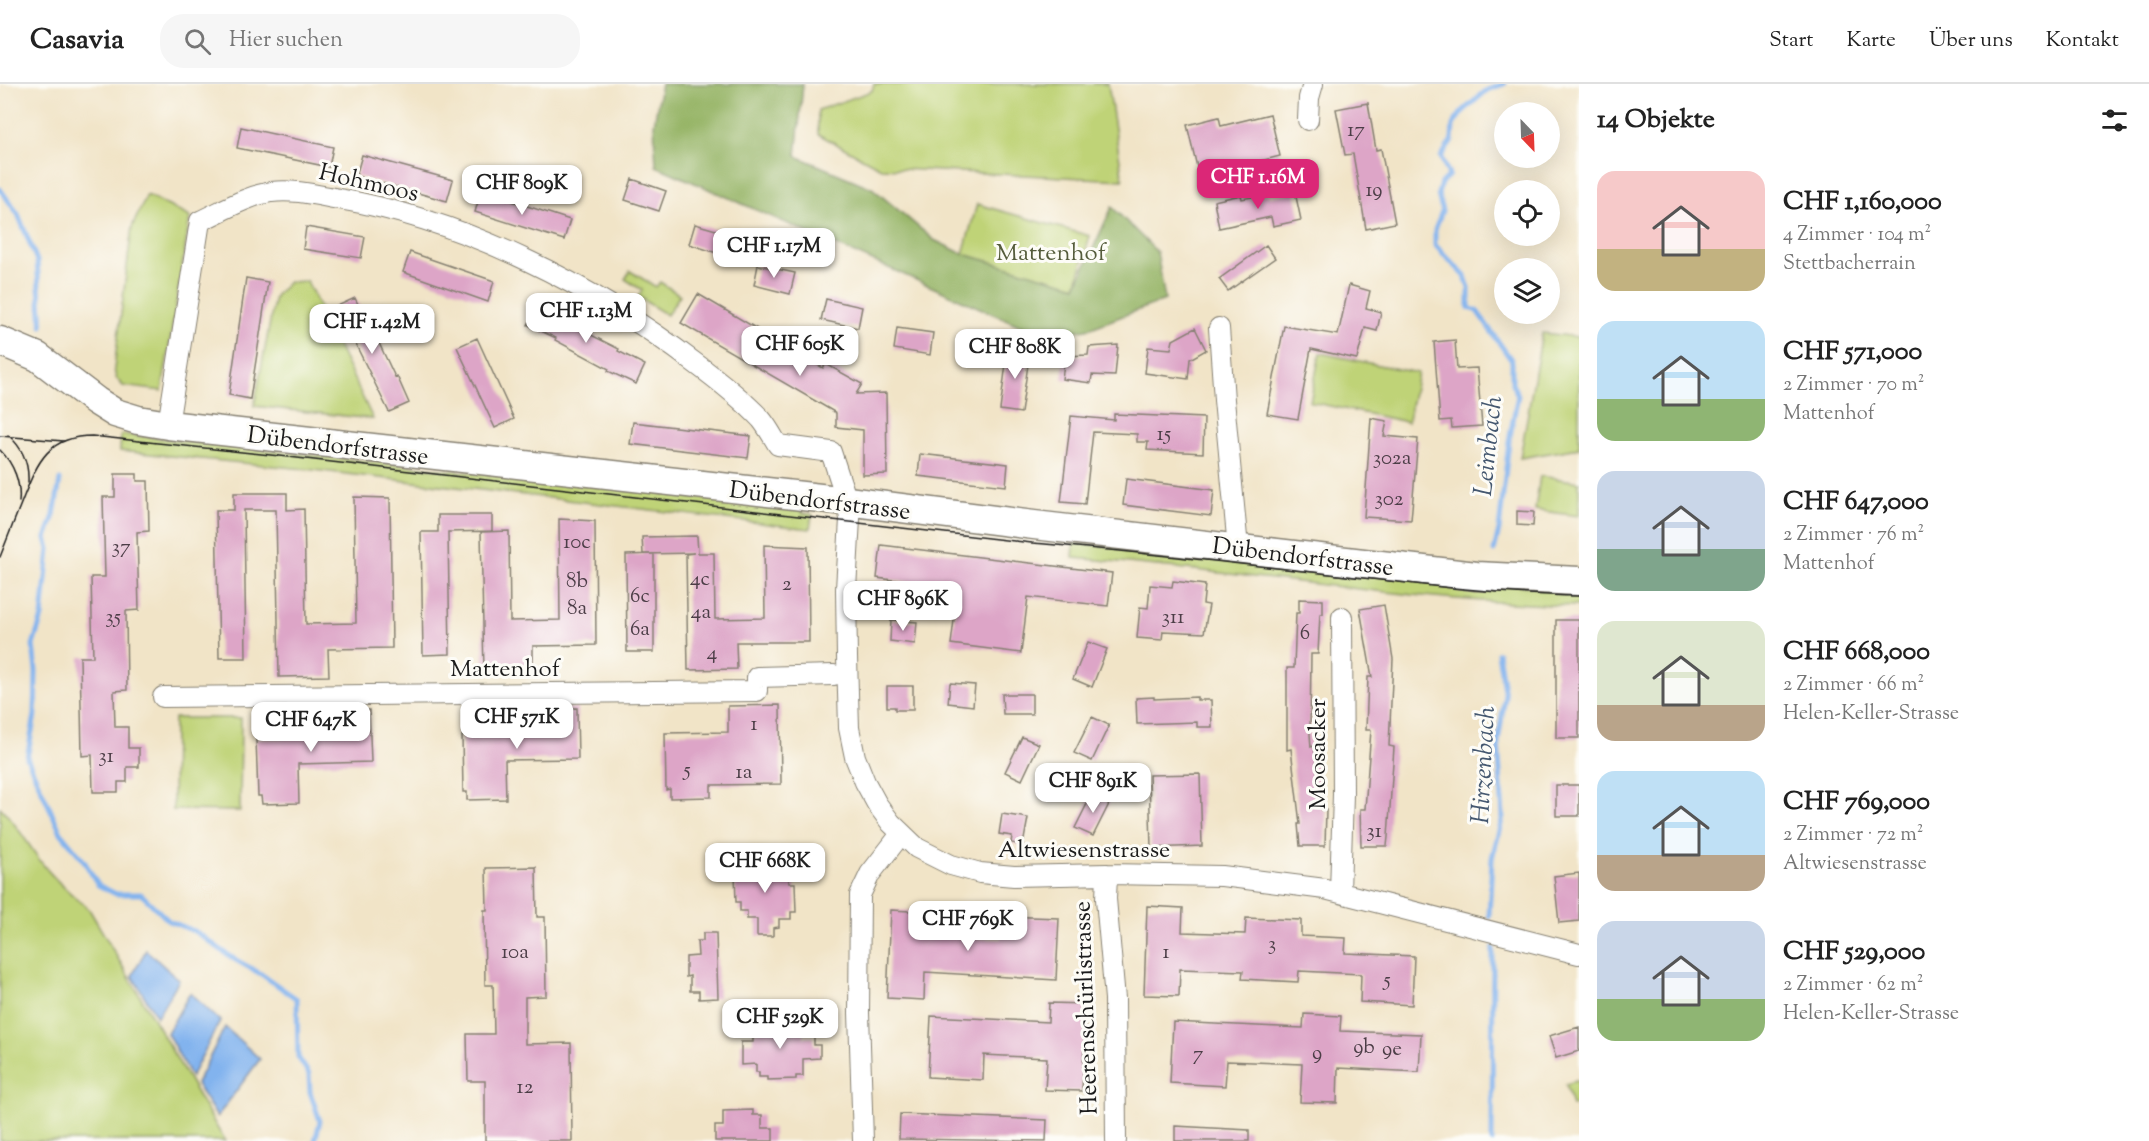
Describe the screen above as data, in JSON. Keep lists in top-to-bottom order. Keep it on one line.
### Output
{"streets":{"street":["Hohmoos","Dübendorfstrasse","Mattenhof","Moosacker","Altwiesenstrasse","Heerenschürlistrasse"]},"crossings":[["Hohmoos","Dübendorfstrasse"],["Hohmoos","Altwiesenstrasse"],["Dübendorfstrasse","Altwiesenstrasse"],["Moosacker","Altwiesenstrasse"],["Altwiesenstrasse","Heerenschürlistrasse"]],"water":["Leimbach","Hirzenbach"],"parks":["Mattenhof"],"house_numbers":["17","19","15","302a","302","10c","37","4c","8b","2","6c","8a","4a","35","311","6a","6","4","1","31","5","1a","31","3","10a","1","5","9b","9e","9","7","12"],"north":"bottom right","page":{"header":"Casavia","search":"Hier suchen","nav":["Start","Karte","Über uns","Kontakt"],"heading":"14 Objekte","list":[{"name":"CHF 1,160,000","note":"4 Zimmer · 104 m² · Stettbacherrain"},{"name":"CHF 571,000","note":"2 Zimmer · 70 m² · Mattenhof"},{"name":"CHF 647,000","note":"2 Zimmer · 76 m² · Mattenhof"},{"name":"CHF 668,000","note":"2 Zimmer · 66 m² · Helen-Keller-Strasse"},{"name":"CHF 769,000","note":"2 Zimmer · 72 m² · Altwiesenstrasse"},{"name":"CHF 529,000","note":"2 Zimmer · 62 m² · Helen-Keller-Strasse"}],"price":["CHF 1.16M","CHF 809K","CHF 1.17M","CHF 1.13M","CHF 1.42M","CHF 605K","CHF 808K","CHF 896K","CHF 571K","CHF 647K","CHF 891K","CHF 668K","CHF 769K","CHF 529K"]}}
